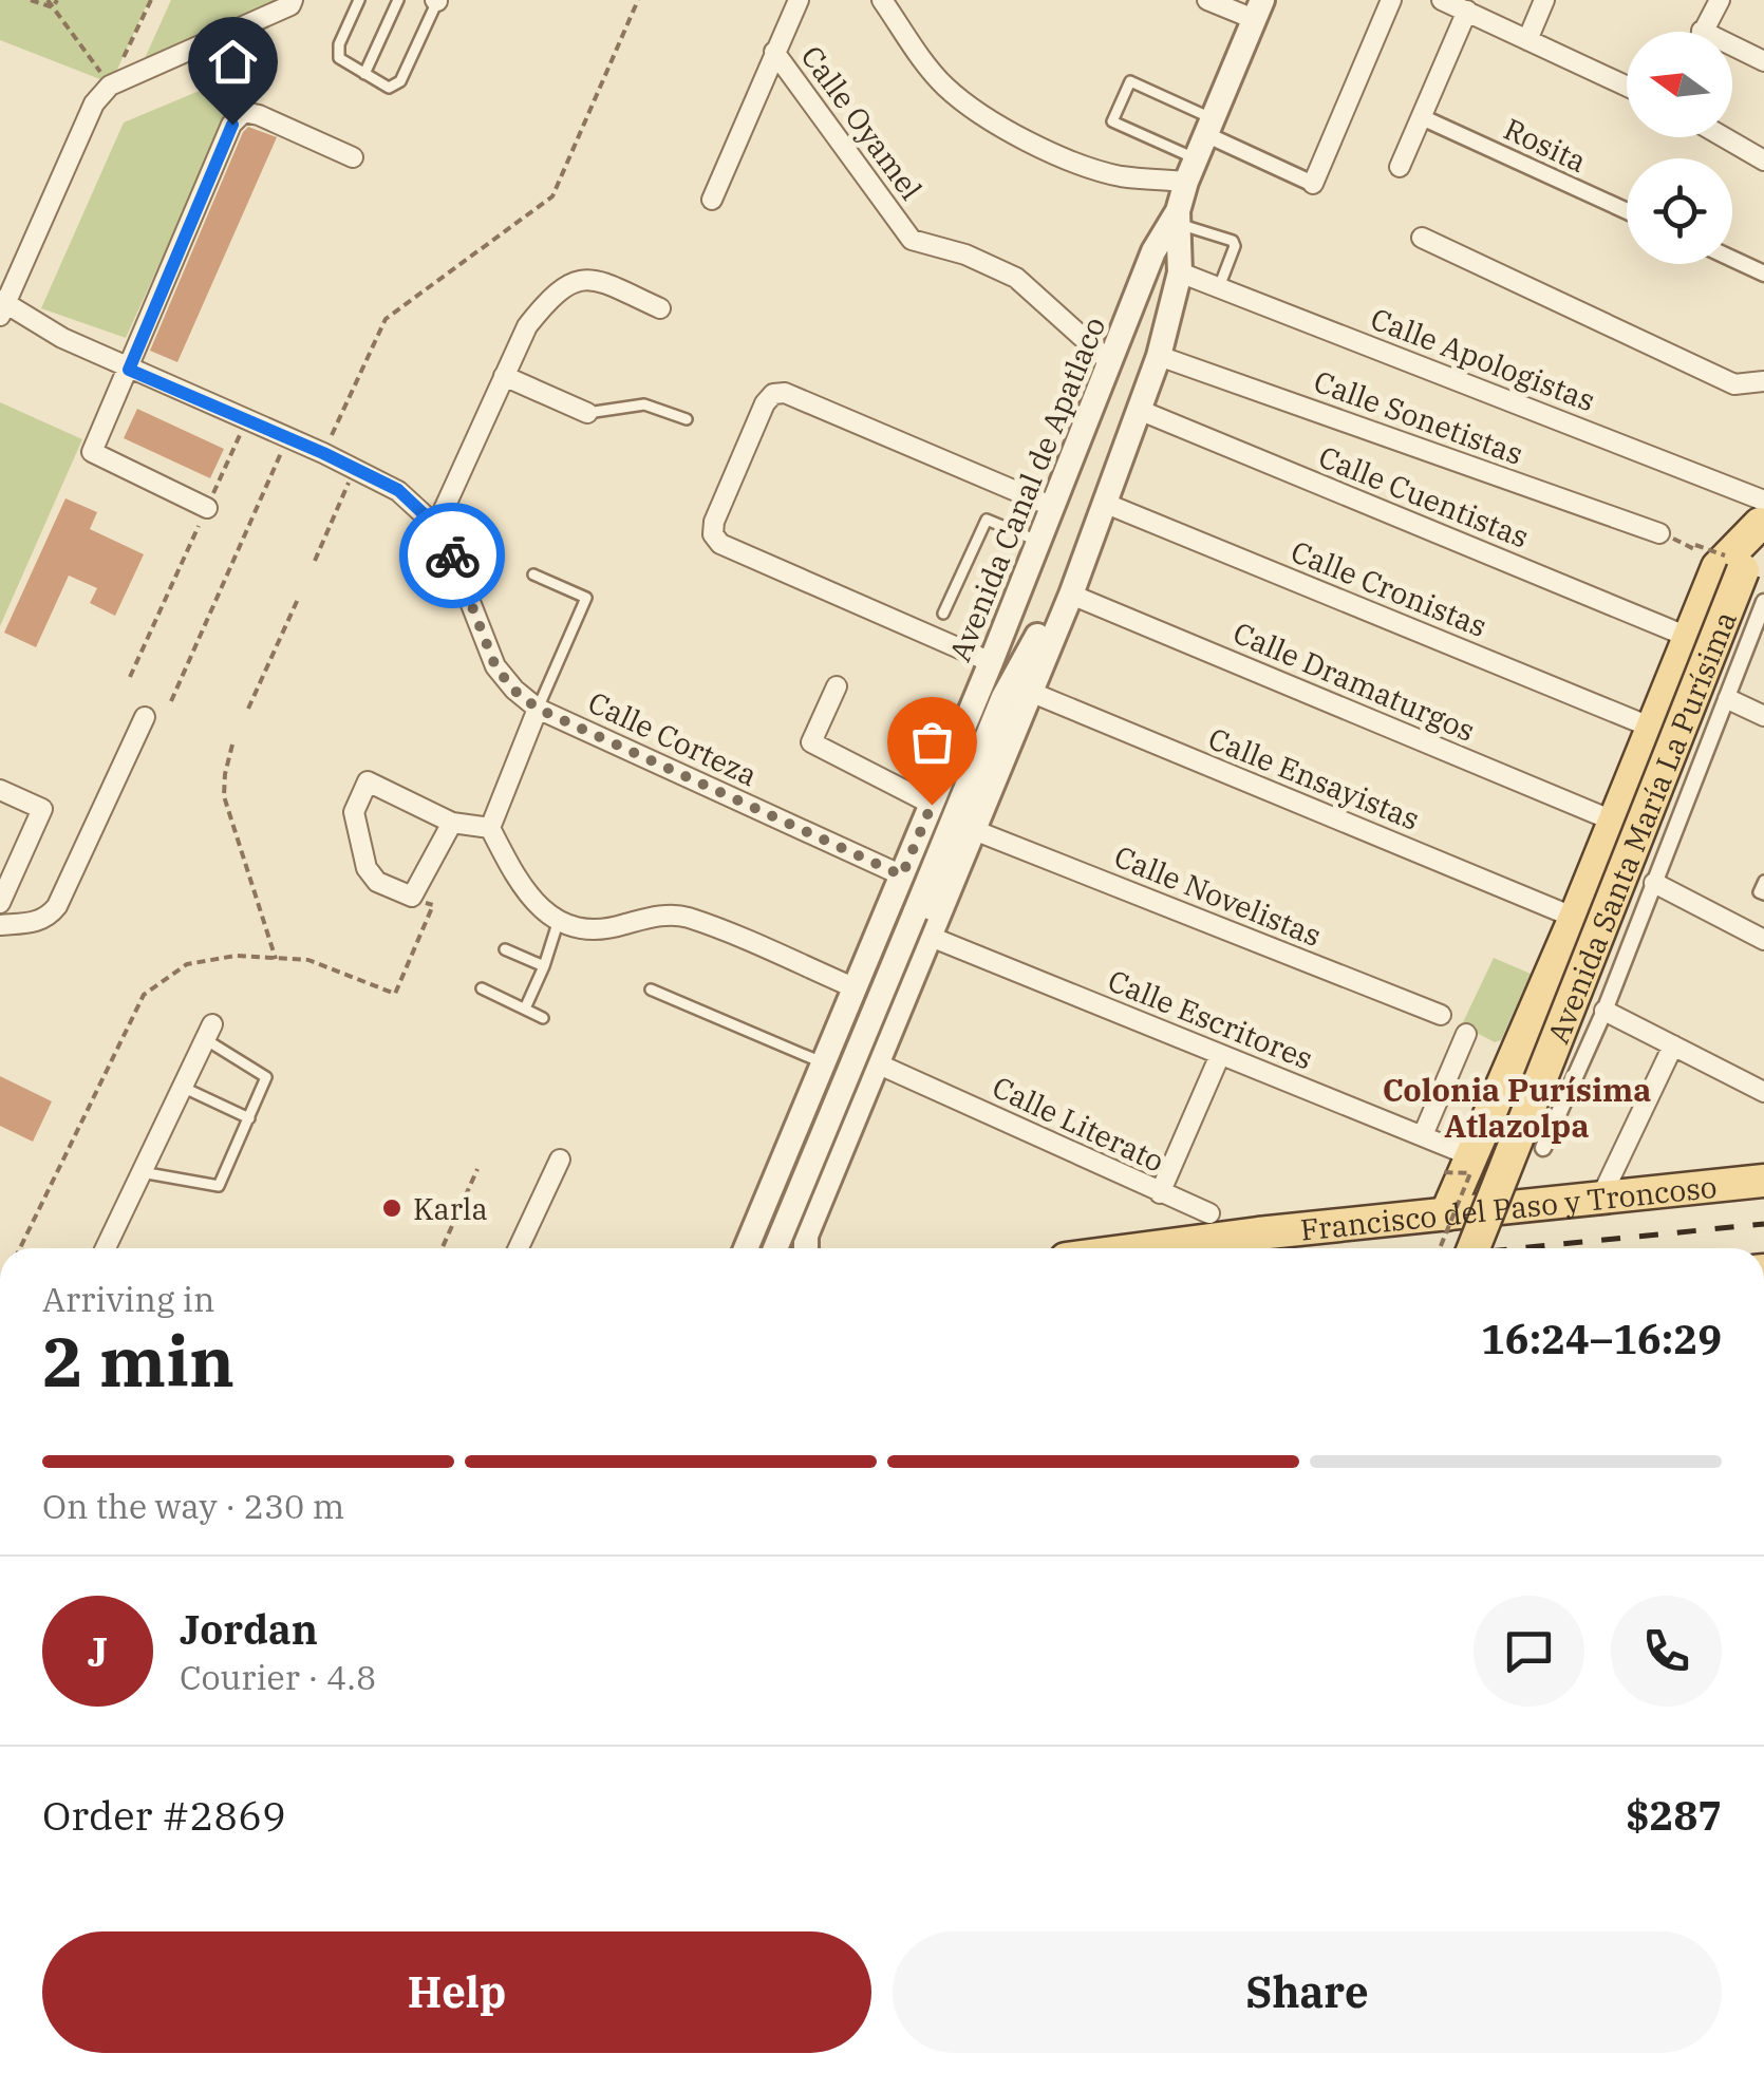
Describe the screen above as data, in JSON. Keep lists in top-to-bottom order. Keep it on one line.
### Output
{"streets":{"main road":["Avenida Santa María La Purísima","Francisco del Paso y Troncoso"],"street":["Calle Oyamel","Rosita","Calle Apologistas","Calle Sonetistas","Avenida Canal de Apatlaco","Calle Cuentistas","Calle Cronistas","Calle Dramaturgos","Calle Corteza","Calle Ensayistas","Calle Novelistas","Calle Escritores","Calle Literato"]},"crossings":[["Calle Oyamel","Avenida Canal de Apatlaco"],["Calle Apologistas","Avenida Canal de Apatlaco"],["Calle Apologistas","Avenida Santa María La Purísima"],["Calle Sonetistas","Avenida Canal de Apatlaco"],["Avenida Canal de Apatlaco","Calle Cuentistas"],["Avenida Canal de Apatlaco","Calle Cronistas"],["Avenida Canal de Apatlaco","Calle Dramaturgos"],["Avenida Canal de Apatlaco","Calle Corteza"],["Avenida Canal de Apatlaco","Calle Ensayistas"],["Avenida Canal de Apatlaco","Calle Novelistas"],["Avenida Canal de Apatlaco","Calle Escritores"],["Avenida Canal de Apatlaco","Calle Literato"],["Calle Literato","Francisco del Paso y Troncoso"]],"districts":["Colonia Purísima Atlazolpa"],"places":["Karla"],"north":"left","page":{"heading":["2 min","Arriving in","16:24–16:29"],"panel":["Jordan","Courier · 4.8","Order #2869","$287"],"bar":"On the way · 230 m","round":"J","buttons":["Help","Share"]}}
